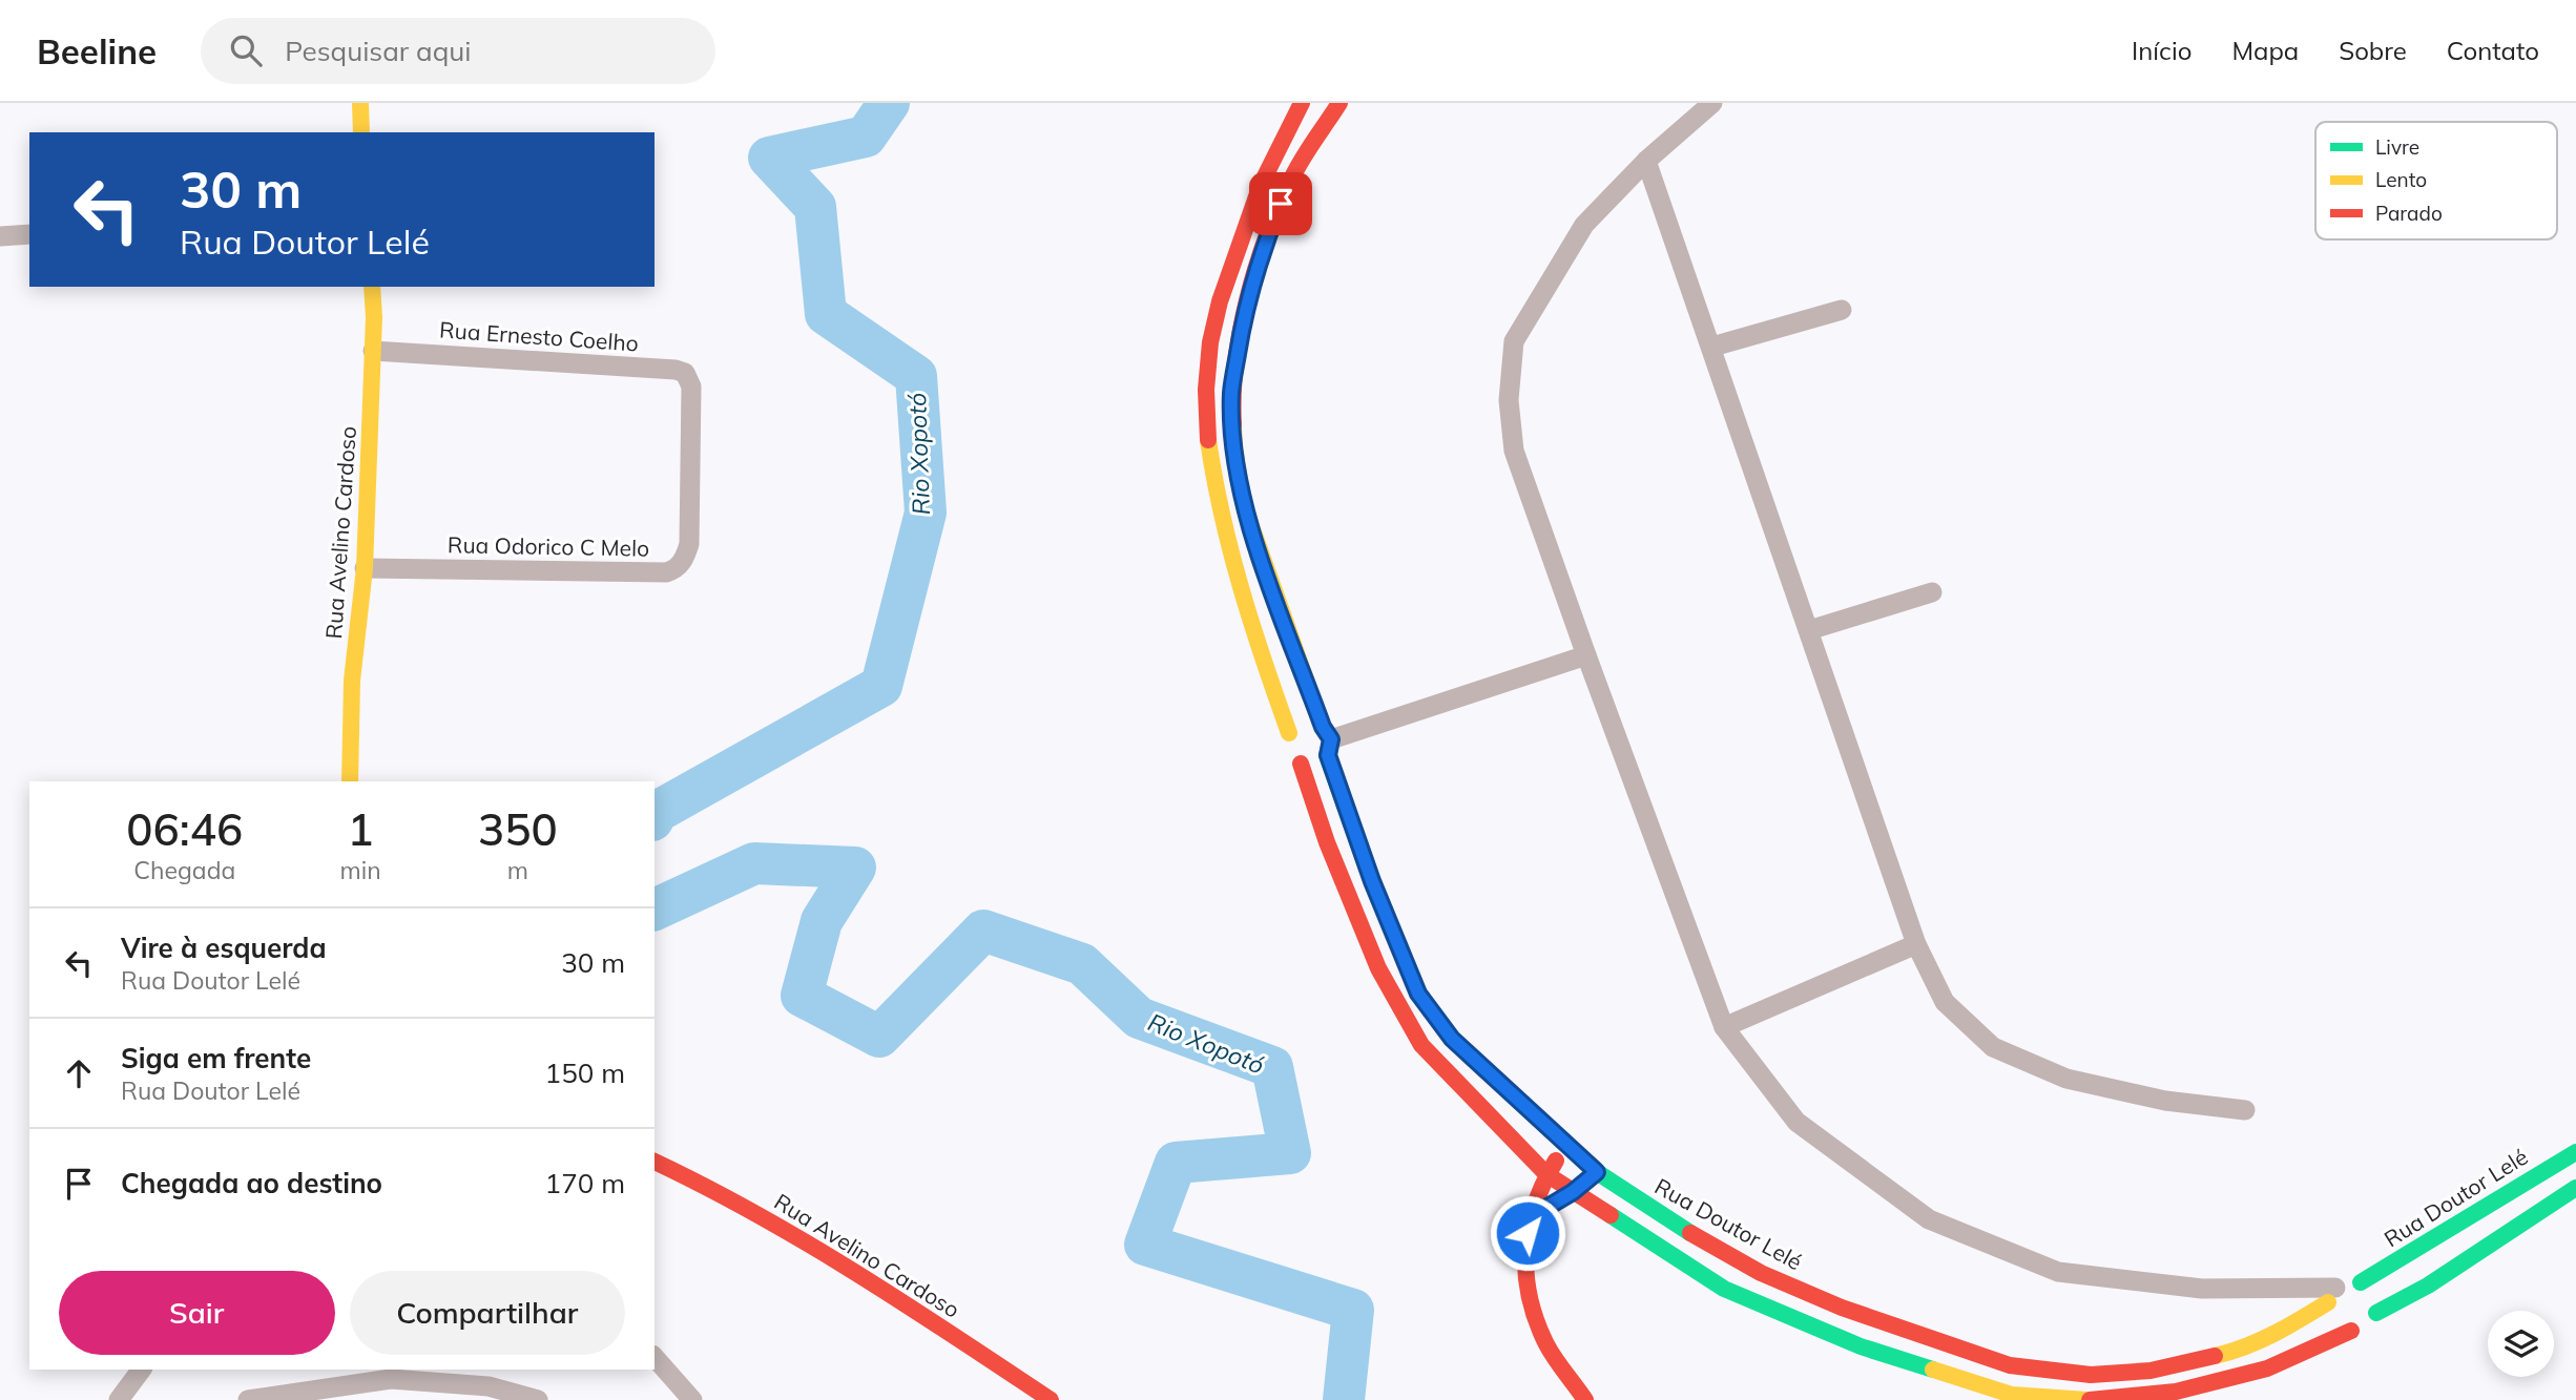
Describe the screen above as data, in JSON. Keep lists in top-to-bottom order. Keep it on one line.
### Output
{"streets":{"street":["Rua Ernesto Coelho","Rua Avelino Cardoso","Rua Odorico C Melo","Rua Doutor Lelé"]},"crossings":[["Rua Ernesto Coelho","Rua Avelino Cardoso"],["Rua Ernesto Coelho","Rua Odorico C Melo"],["Rua Avelino Cardoso","Rua Odorico C Melo"]],"water":["Rio Xopotó"],"legend":["Livre","Lento","Parado"],"page":{"header":"Beeline","search":"Pesquisar aqui","nav":["Início","Mapa","Sobre","Contato"],"turn":["30 m","Rua Doutor Lelé"],"eta":["06:46","Chegada","1","min","350","m"],"list":[{"name":"Vire à esquerda","note":"Rua Doutor Lelé","value":"30 m"},{"name":"Siga em frente","note":"Rua Doutor Lelé","value":"150 m"},{"name":"Chegada ao destino","value":"170 m"}],"buttons":["Sair","Compartilhar"]}}
